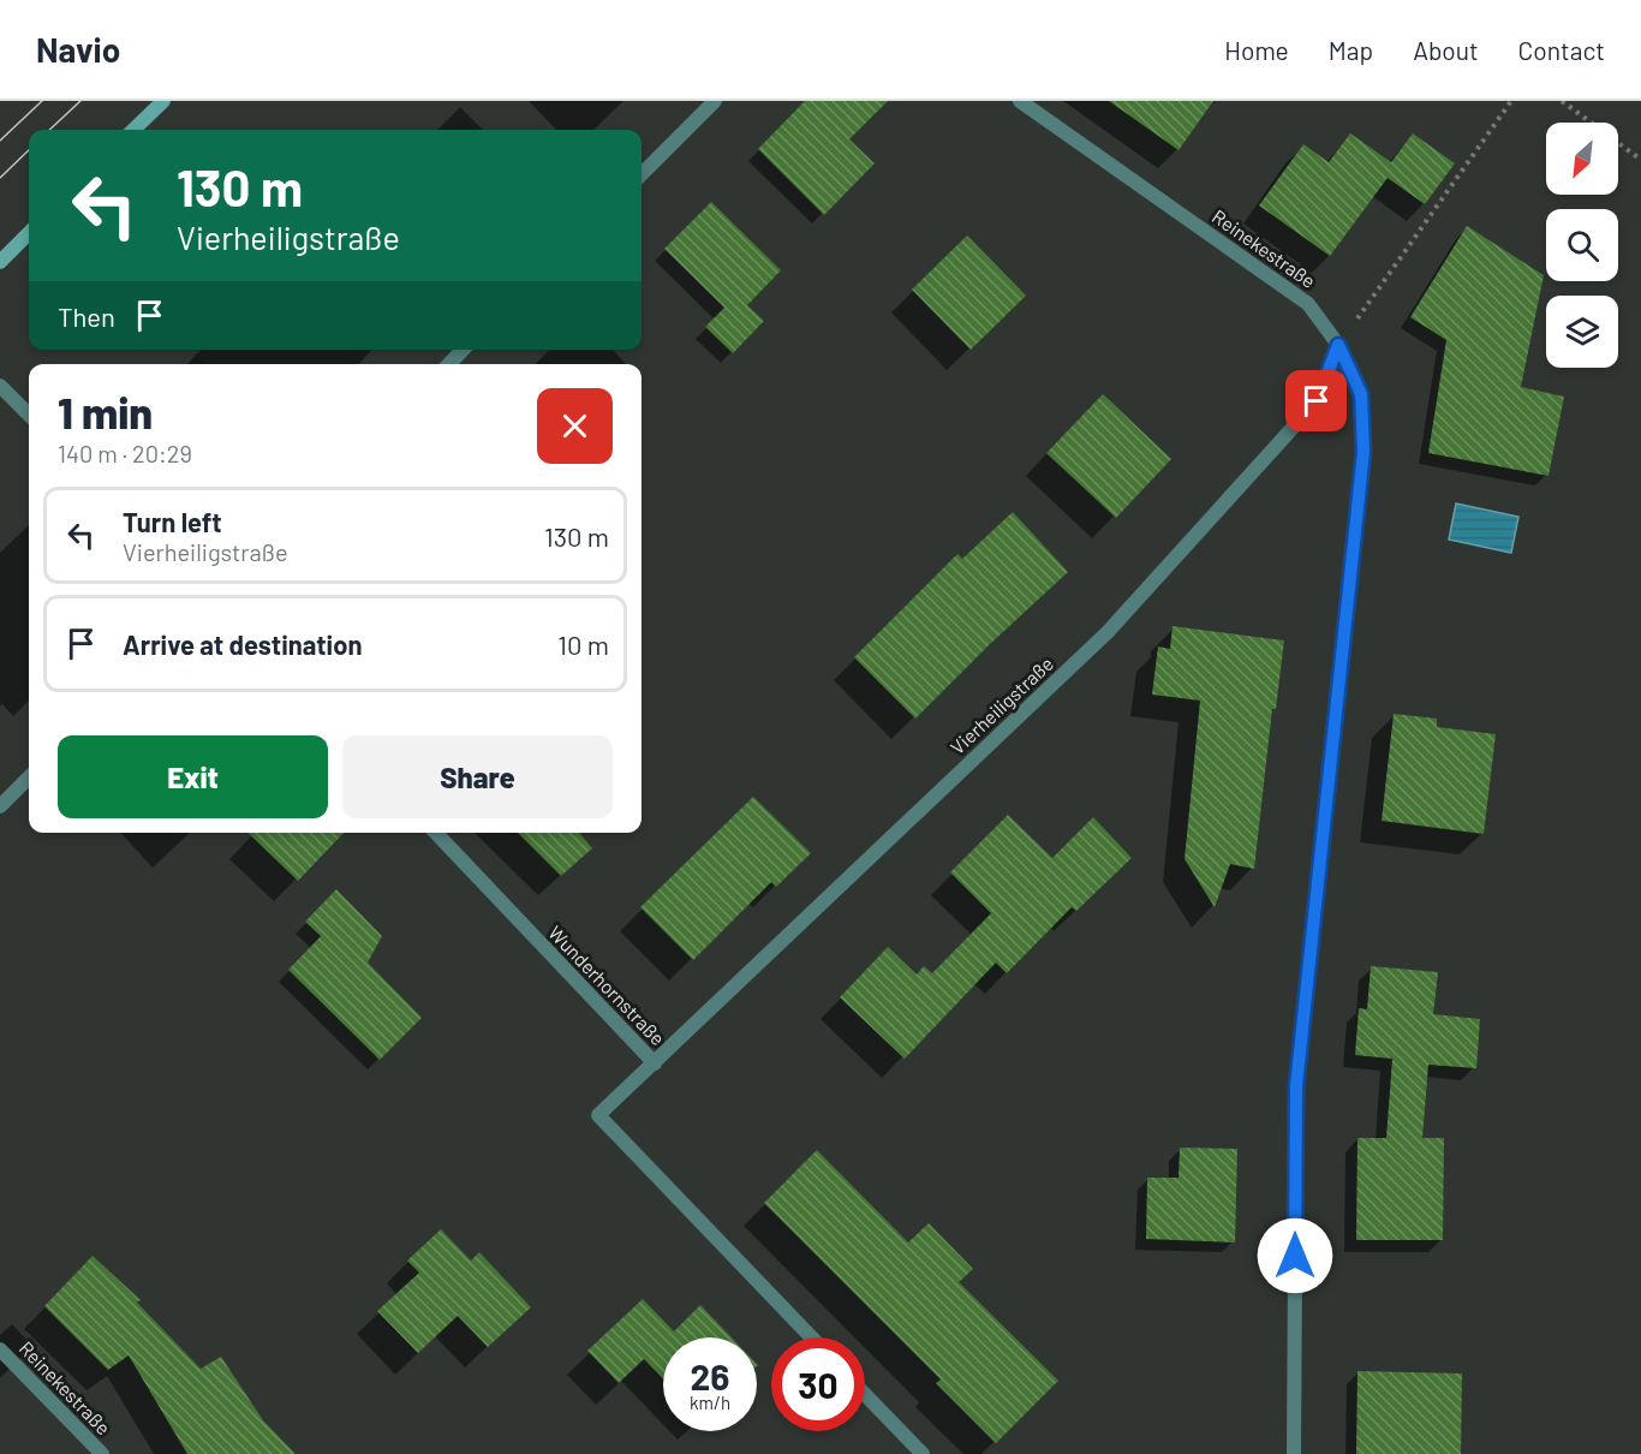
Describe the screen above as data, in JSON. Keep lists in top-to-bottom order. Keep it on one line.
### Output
{"streets":{"street":["Reinekestraße","Vierheiligstraße","Wunderhornstraße"]},"crossings":[["Reinekestraße","Vierheiligstraße"],["Vierheiligstraße","Wunderhornstraße"]],"north":"bottom left","page":{"header":"Navio","nav":["Home","Map","About","Contact"],"turn":["130 m","Vierheiligstraße"],"then":"Then","heading":["1 min","140 m · 20:29"],"list":[{"name":"Turn left","note":"Vierheiligstraße","value":"130 m"},{"name":"Arrive at destination","value":"10 m"}],"buttons":["Exit","Share"],"speed":"26 km/h","limit":"30"}}
